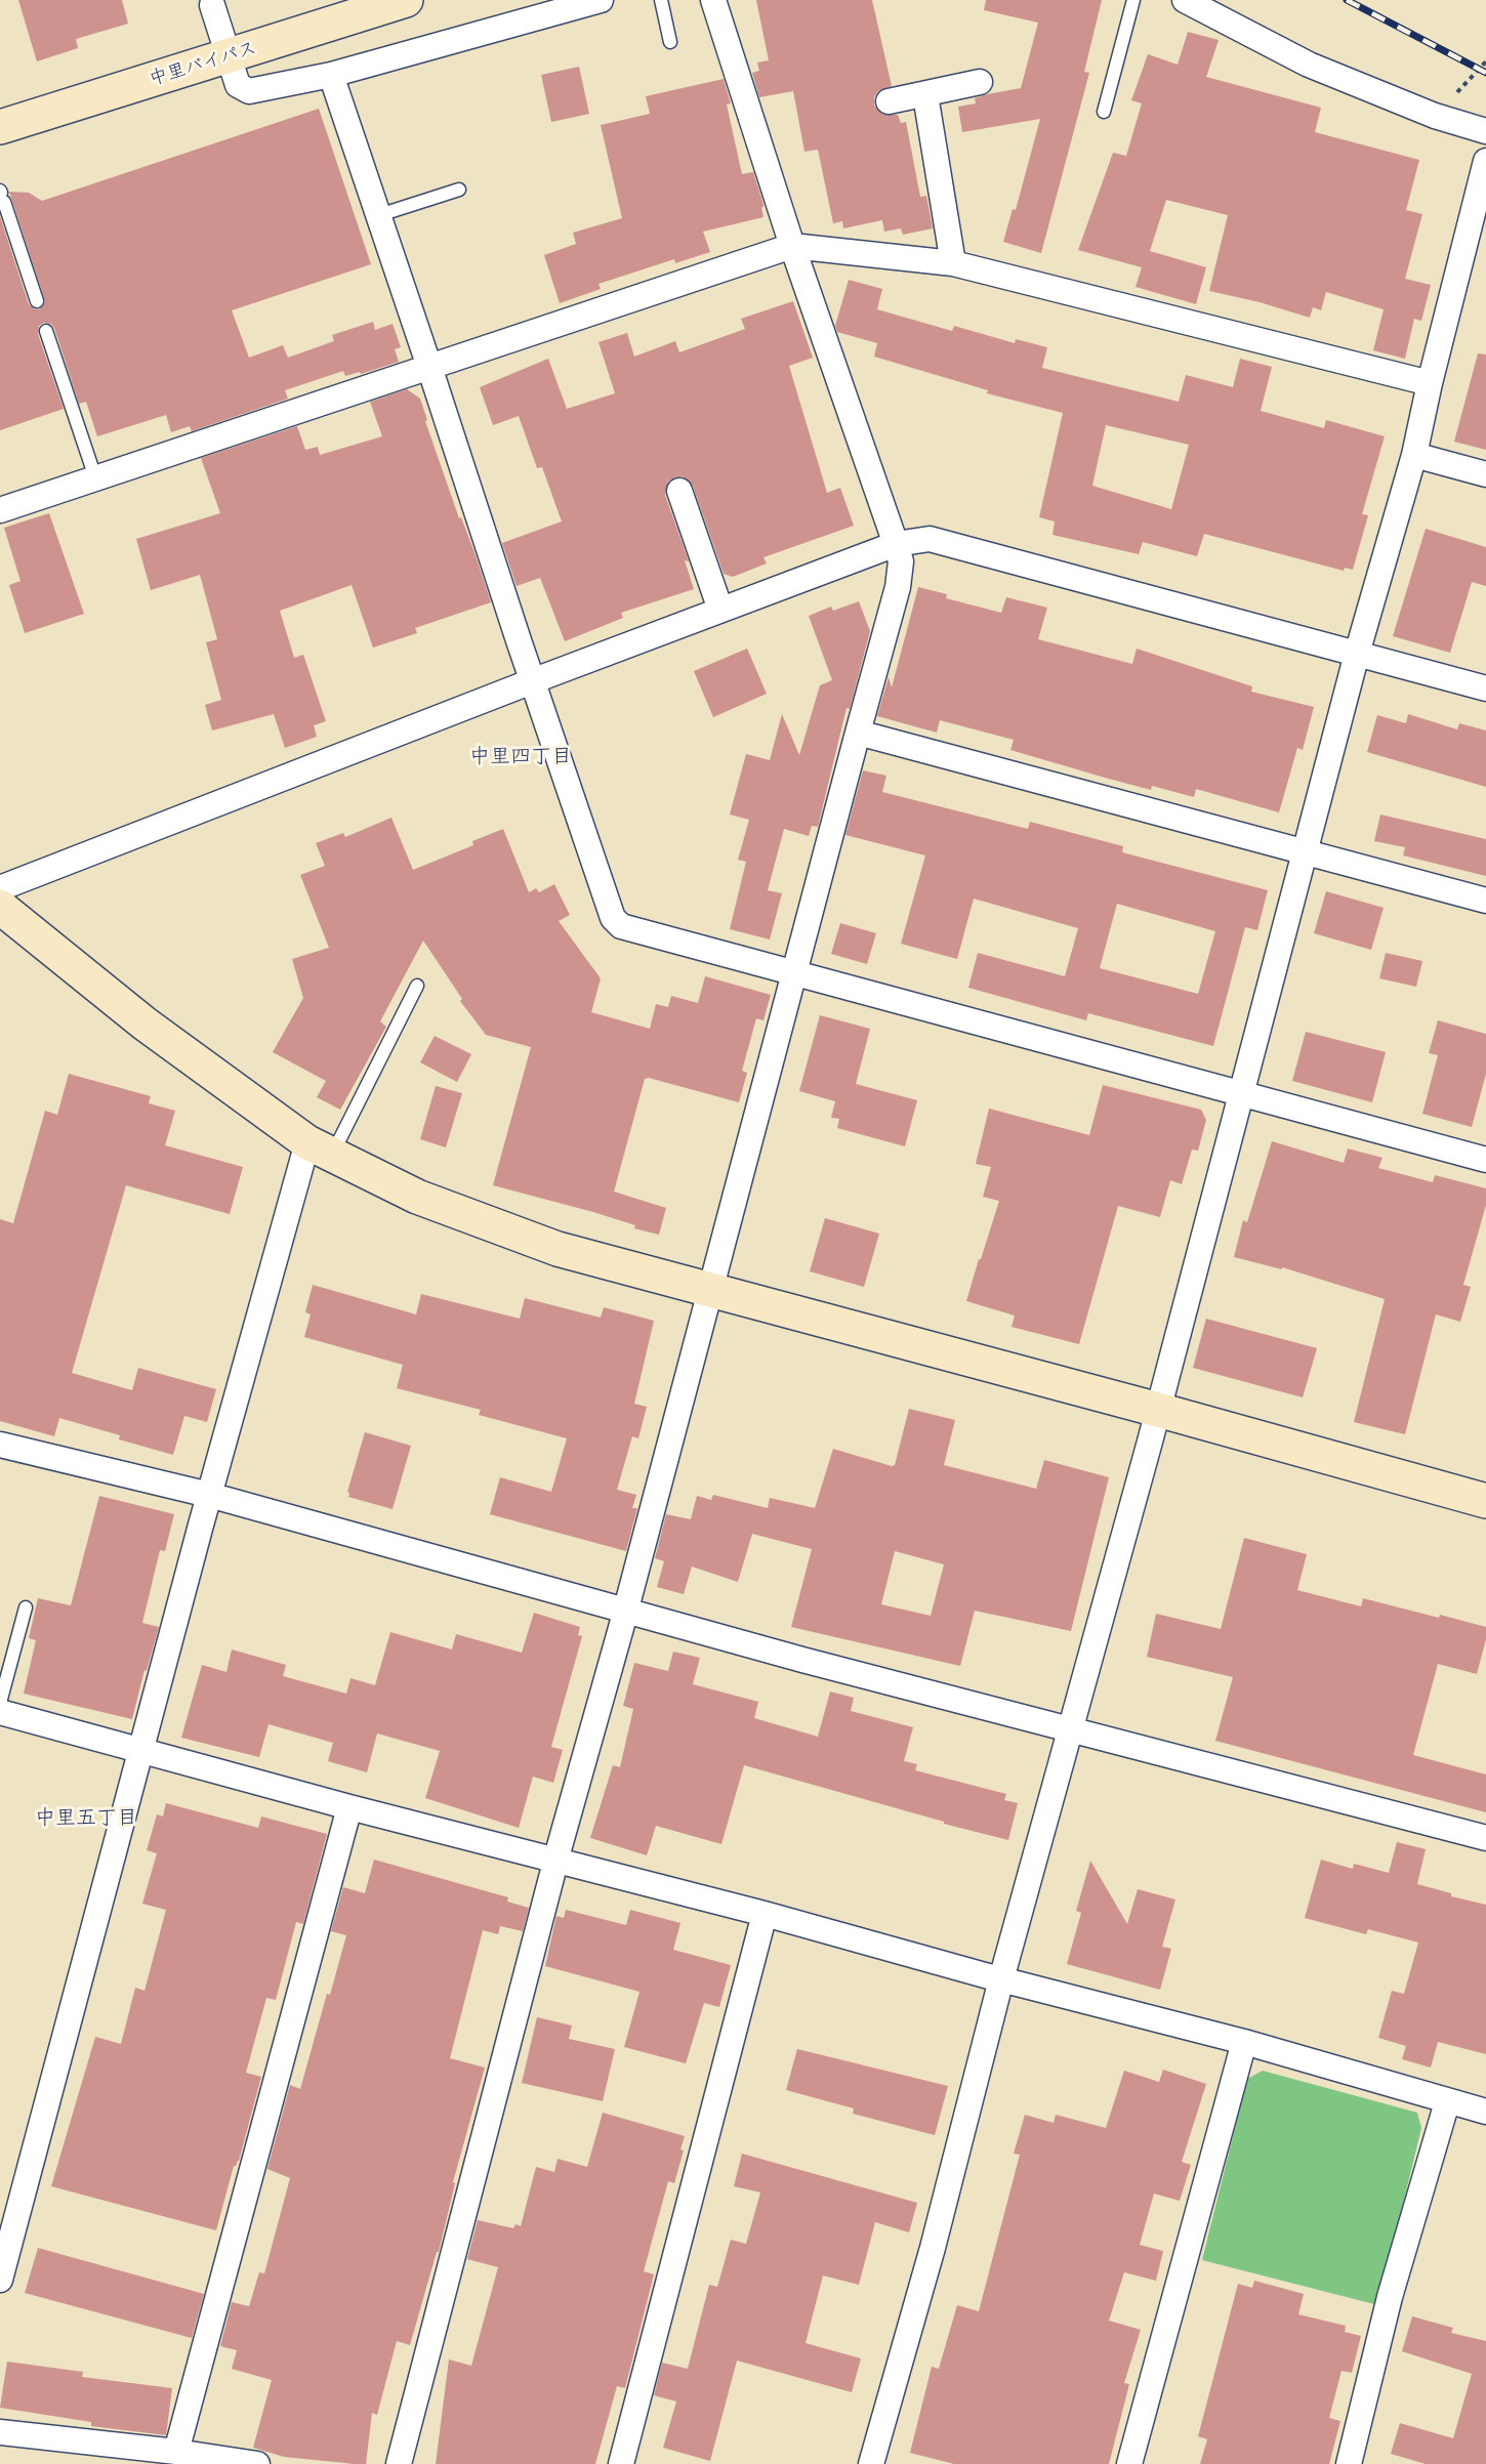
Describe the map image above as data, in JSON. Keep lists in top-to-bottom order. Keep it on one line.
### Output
{"streets":{"street":["中里バイパス"]},"districts":["中里四丁目","中里五丁目"]}
